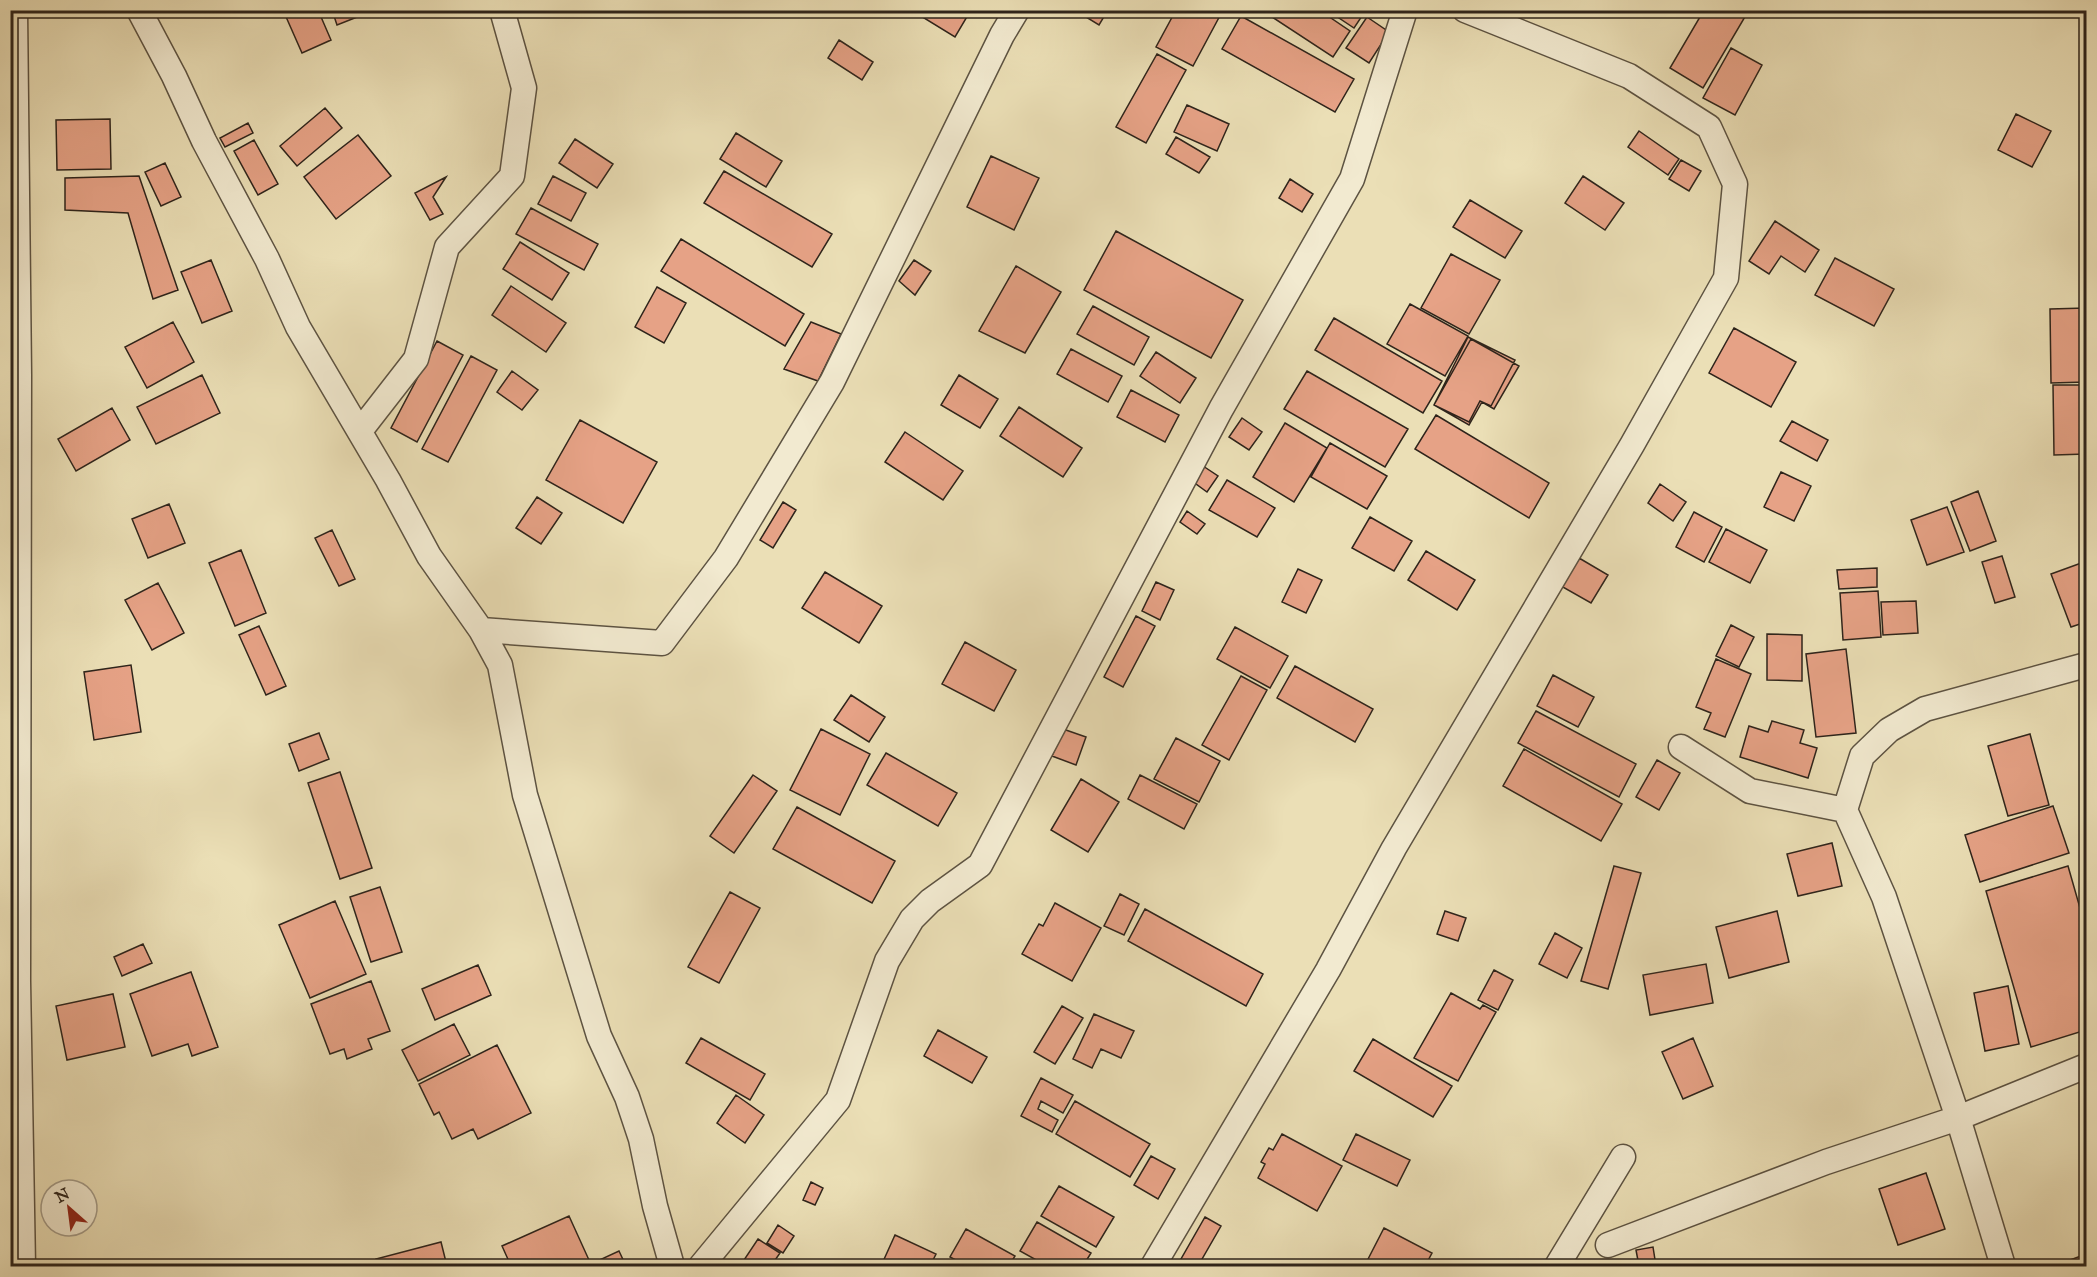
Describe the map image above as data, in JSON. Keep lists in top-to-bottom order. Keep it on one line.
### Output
{"north":"top left"}
